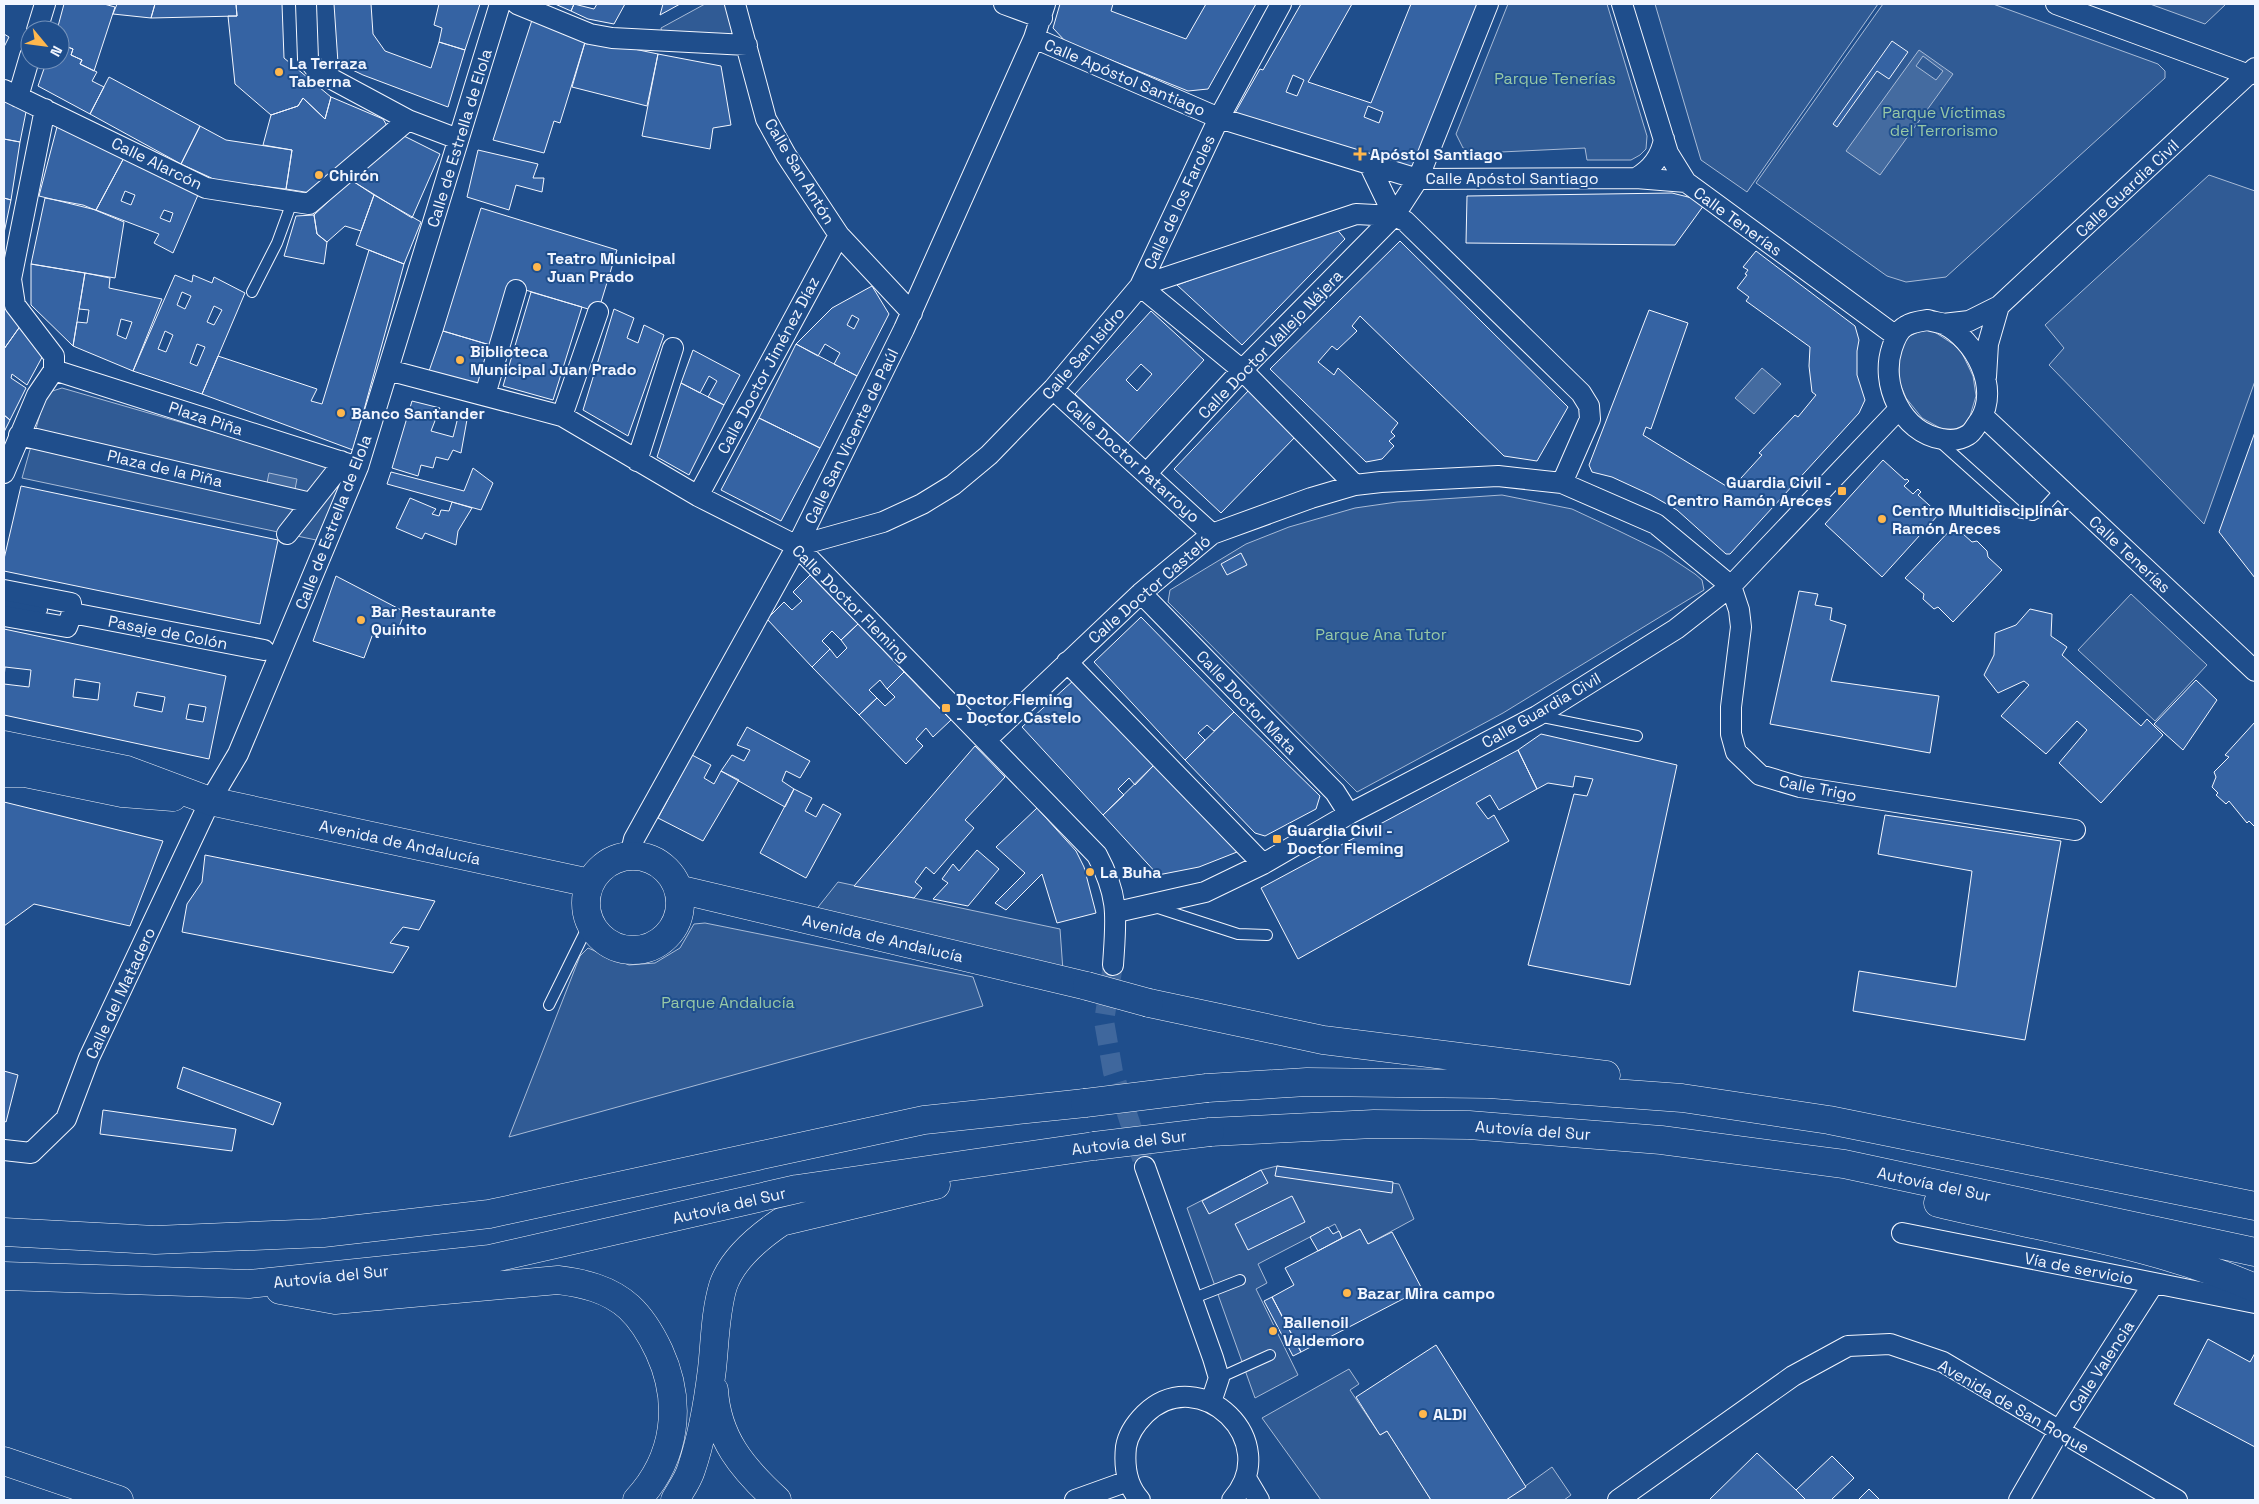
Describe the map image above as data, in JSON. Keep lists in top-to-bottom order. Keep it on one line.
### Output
{"streets":{"main road":["Avenida de Andalucía","Autovía del Sur"],"street":["Calle Apóstol Santiago","Calle de Estrella de Elola","Calle Alarcón","Calle San Antón","Calle Guardia Civil","Calle de los Faroles","Calle Tenerías","Calle Doctor Vallejo Nájera","Calle San Isidro","Calle Doctor Jiménez Díaz","Plaza Piña","Calle San Vicente de Paúl","Calle Doctor Patarroyo","Plaza de la Piña","Calle Doctor Casteló","Calle Doctor Fleming","Pasaje de Colón","Calle Doctor Mata","Calle Trigo","Calle del Matadero","Vía de servicio","Calle Valencia","Avenida de San Roque"]},"crossings":[["Calle Apóstol Santiago","Calle de los Faroles"],["Calle Apóstol Santiago","Calle Tenerías"],["Calle Apóstol Santiago","Calle Doctor Vallejo Nájera"],["Calle Apóstol Santiago","Calle San Vicente de Paúl"],["Calle de Estrella de Elola","Plaza Piña"],["Calle de Estrella de Elola","Calle Doctor Fleming"],["Calle de Estrella de Elola","Avenida de Andalucía"],["Calle de Estrella de Elola","Calle del Matadero"],["Calle San Antón","Calle Doctor Jiménez Díaz"],["Calle San Antón","Calle San Vicente de Paúl"],["Calle Guardia Civil","Calle Tenerías"],["Calle Guardia Civil","Calle Doctor Casteló"],["Calle Guardia Civil","Calle Doctor Fleming"],["Calle Guardia Civil","Calle Doctor Mata"],["Calle Guardia Civil","Calle Trigo"],["Calle de los Faroles","Calle San Isidro"],["Calle Doctor Vallejo Nájera","Calle Doctor Patarroyo"],["Calle San Isidro","Calle San Vicente de Paúl"],["Calle San Isidro","Calle Doctor Patarroyo"],["Calle San Isidro","Calle Doctor Fleming"],["Calle Doctor Jiménez Díaz","Calle Doctor Fleming"],["Calle San Vicente de Paúl","Calle Doctor Fleming"],["Calle San Vicente de Paúl","Avenida de Andalucía"],["Calle Doctor Patarroyo","Calle Doctor Casteló"],["Calle Doctor Casteló","Calle Doctor Fleming"],["Calle Doctor Casteló","Calle Doctor Mata"],["Calle Doctor Casteló","Calle Trigo"],["Avenida de Andalucía","Calle del Matadero"],["Vía de servicio","Calle Valencia"],["Calle Valencia","Avenida de San Roque"]],"parks":["Parque Tenerías","Parque Víctimas del Terrorismo","Parque Ana Tutor","Parque Andalucía"],"places":{"other":["La Terraza Taberna","Chirón","Teatro Municipal Juan Prado","Biblioteca Municipal Juan Prado","Banco Santander","Centro Multidisciplinar Ramón Areces","Bar Restaurante Quinito","La Buha","Bazar Mira campo","Ballenoil Valdemoro","ALDI"],"health":["Apóstol Santiago"],"transit":["Guardia Civil - Centro Ramón Areces","Doctor Fleming - Doctor Castelo","Guardia Civil - Doctor Fleming"]},"north":"bottom right"}
